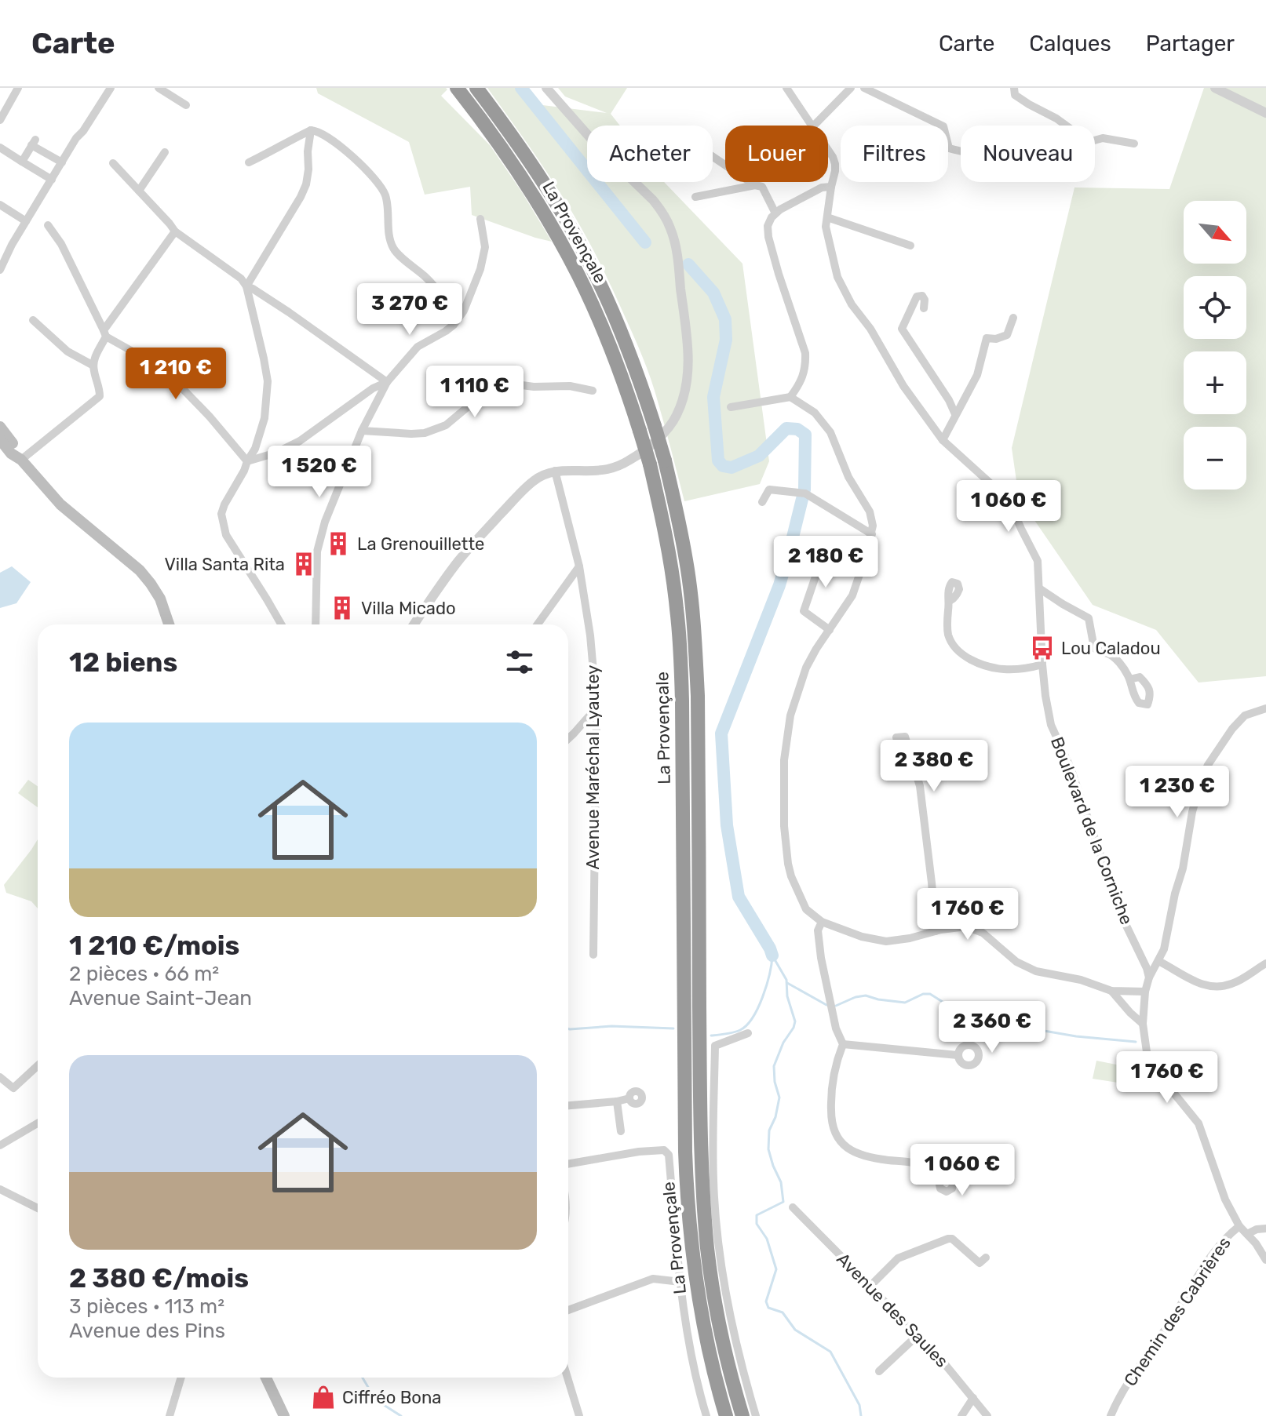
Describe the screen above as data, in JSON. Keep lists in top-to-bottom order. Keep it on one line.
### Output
{"streets":{"highway":["La Provençale"],"street":["Avenue Maréchal Lyautey","Boulevard de la Corniche","Avenue des Saules","Chemin des Cabrières"]},"crossings":[["Boulevard de la Corniche","Chemin des Cabrières"]],"places":{"building":["La Grenouillette","Villa Santa Rita","Villa Micado"],"bus stop":["Lou Caladou"],"shop":["Ciffréo Bona"]},"north":"bottom right","page":{"header":"Carte","nav":["Carte","Calques","Partager"],"chip":["Acheter","Louer","Filtres","Nouveau"],"map_buttons":["+","−"],"price":["3 270 €","1 210 €","1 110 €","1 520 €","1 060 €","2 180 €","2 380 €","1 230 €","1 760 €","2 360 €","1 760 €","1 060 €"],"heading":"12 biens","list":[{"name":"1 210 €/mois","note":"2 pièces · 66 m² · Avenue Saint-Jean"},{"name":"2 380 €/mois","note":"3 pièces · 113 m² · Avenue des Pins"}]}}
